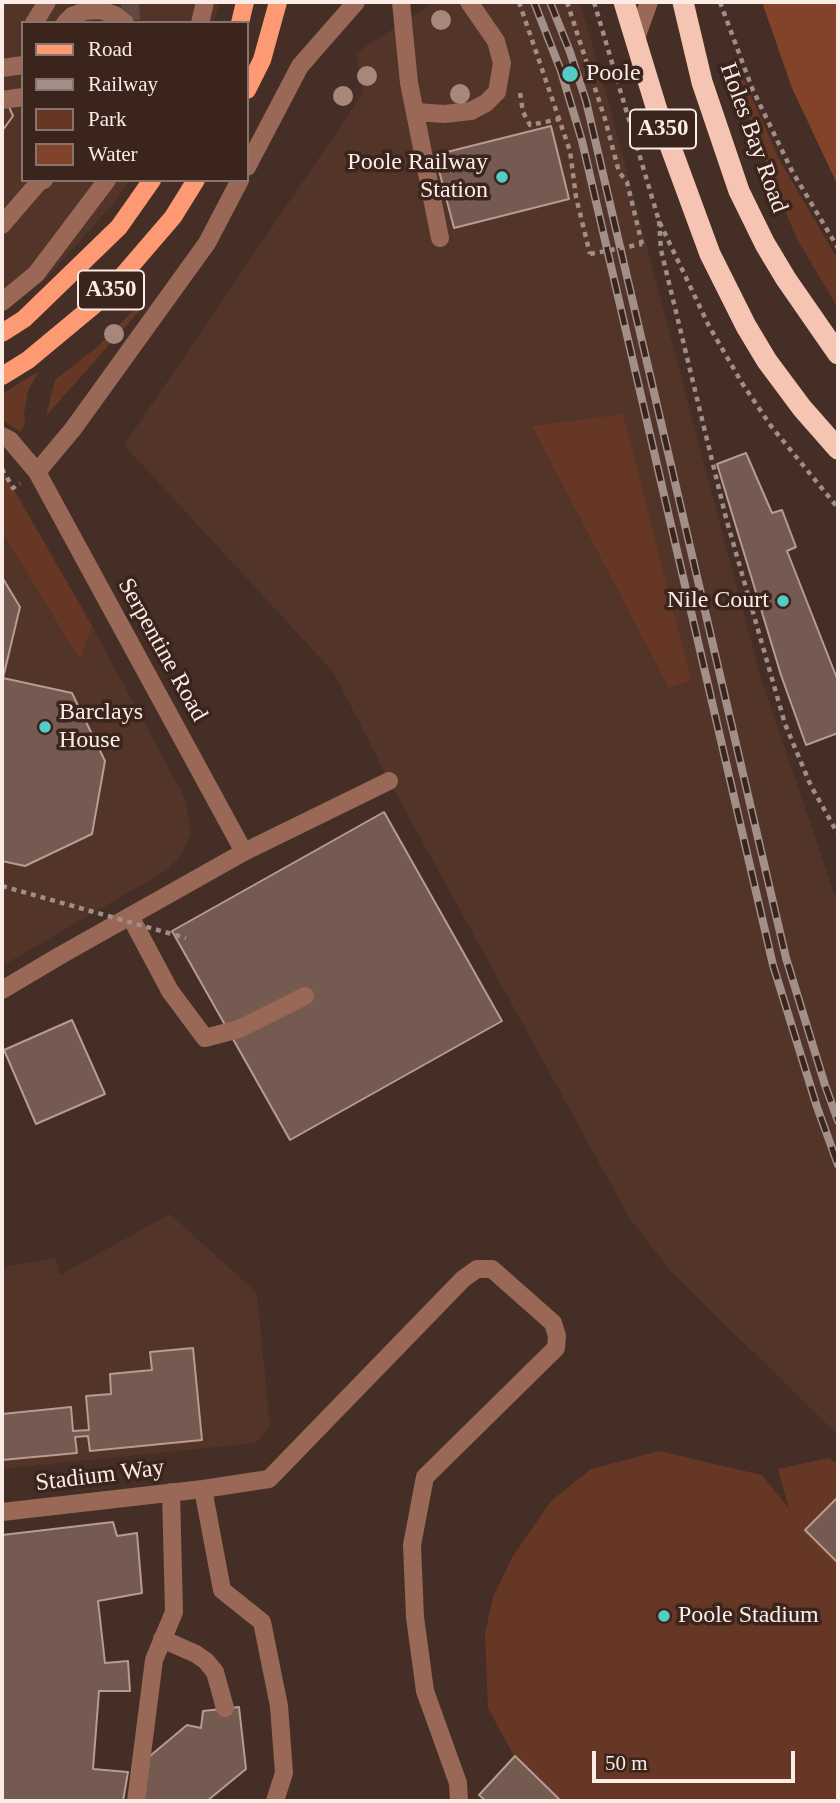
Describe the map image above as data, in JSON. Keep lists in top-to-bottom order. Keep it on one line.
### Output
{"streets":{"highway":["A350","Holes Bay Road"],"street":["Serpentine Road","Stadium Way"]},"places":["Poole","Poole Railway Station","Nile Court","Barclays House","Poole Stadium"],"legend":["Road","Railway","Park","Water"],"scale_bar":"50 m"}
